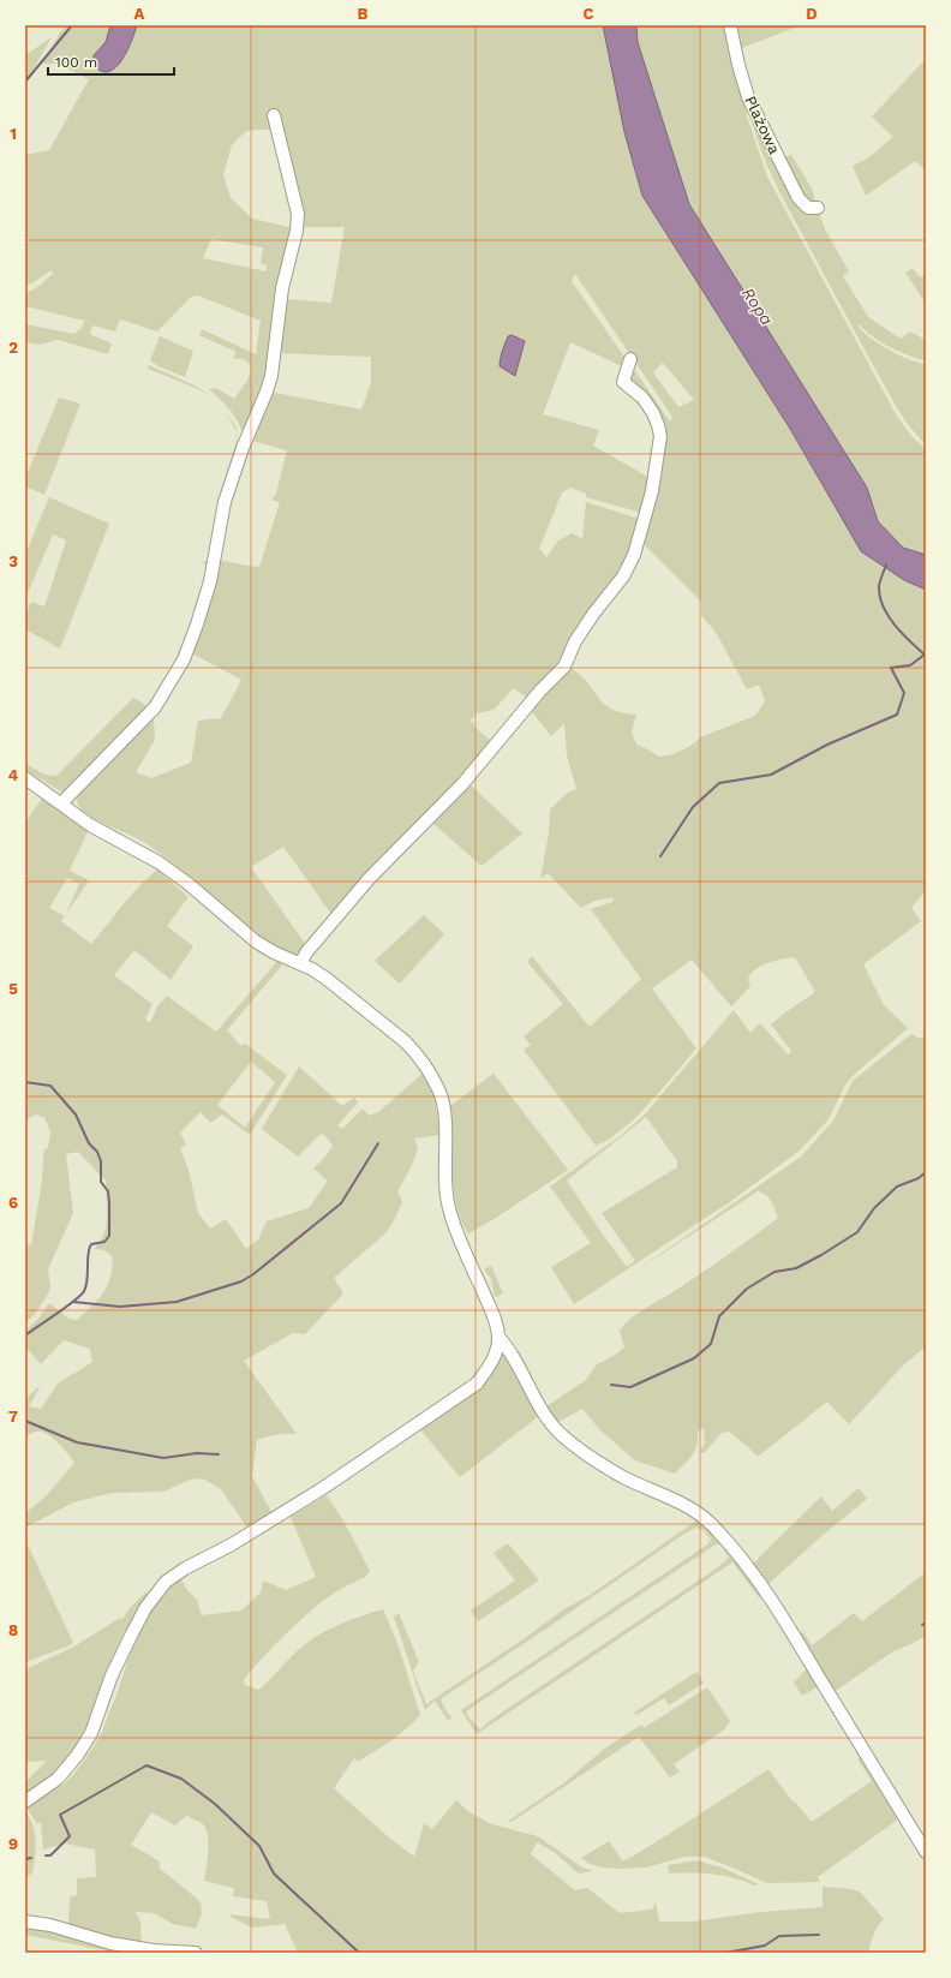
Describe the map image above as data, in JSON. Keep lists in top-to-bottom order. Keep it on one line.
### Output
{"streets":{"street":["Plażowa"]},"water":["Ropa"],"scale_bar":"100 m","grid":{"columns":["A","B","C","D"],"rows":["1","2","3","4","5","6","7","8","9"]}}
